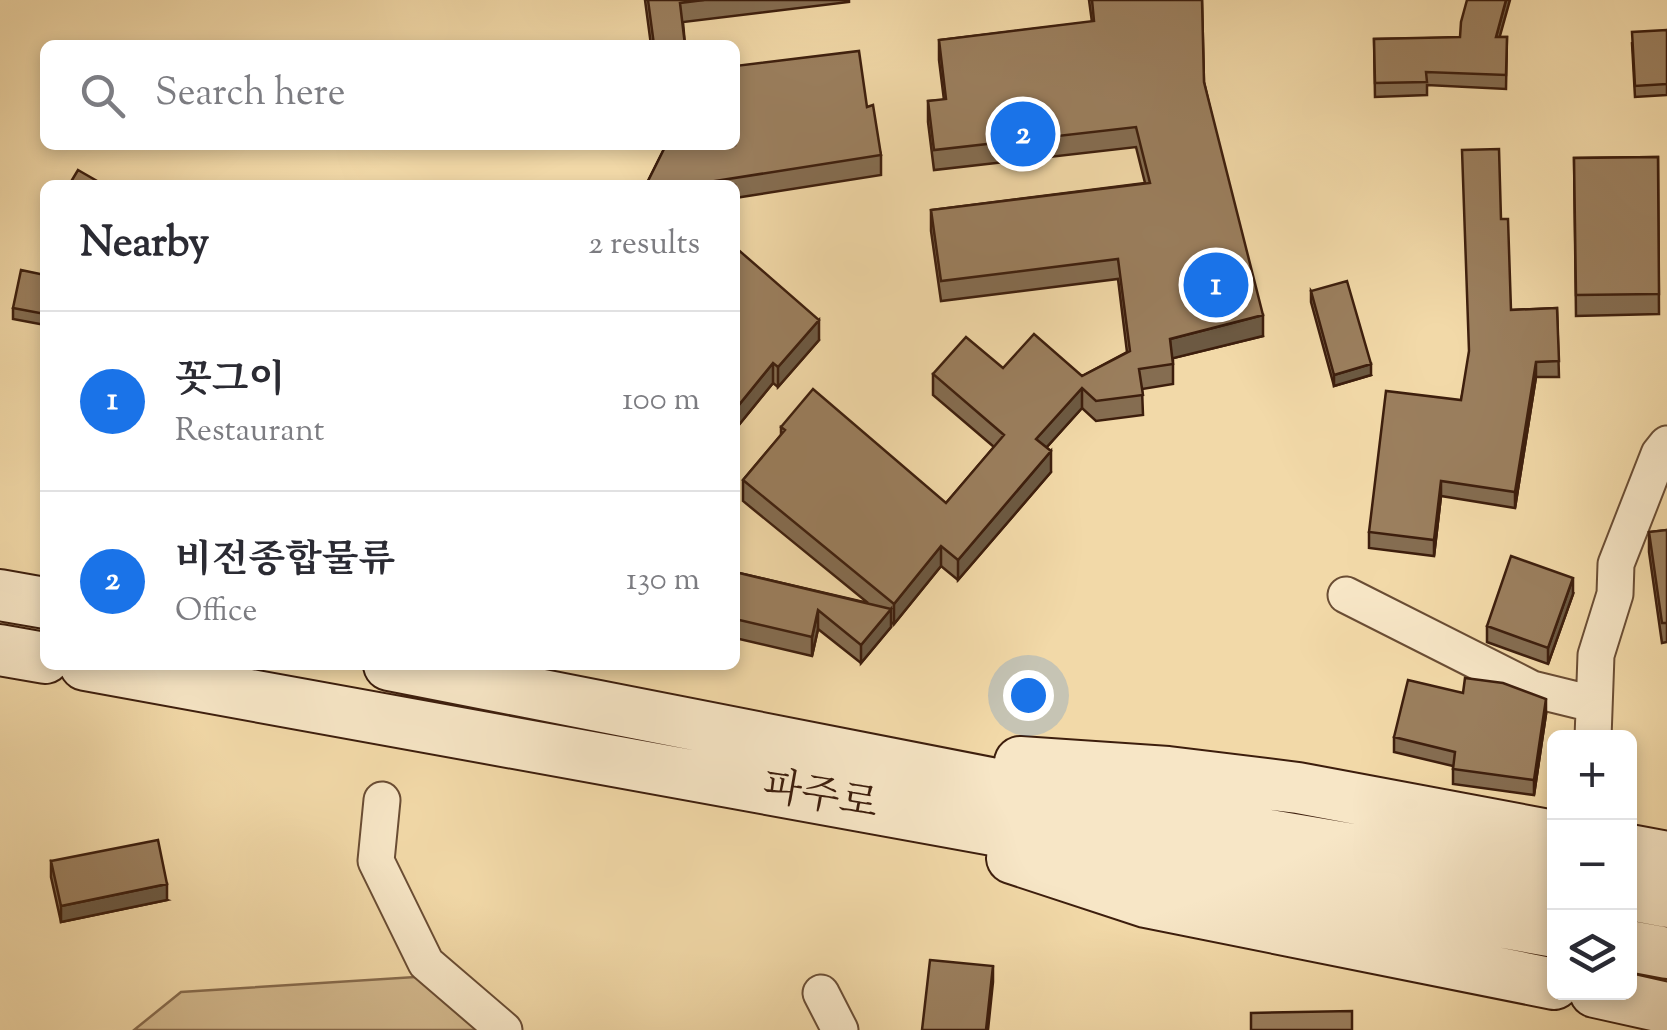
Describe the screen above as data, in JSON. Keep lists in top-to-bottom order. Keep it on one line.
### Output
{"streets":{"main road":["파주로"]},"page":{"search":"Search here","pins":["2","1"],"heading":["Nearby","2 results"],"list":[{"mark":"1","name":"꼿그이","note":"Restaurant","value":"100 m"},{"mark":"2","name":"비전종합물류","note":"Office","value":"130 m"}],"map_buttons":["+","−"]}}
